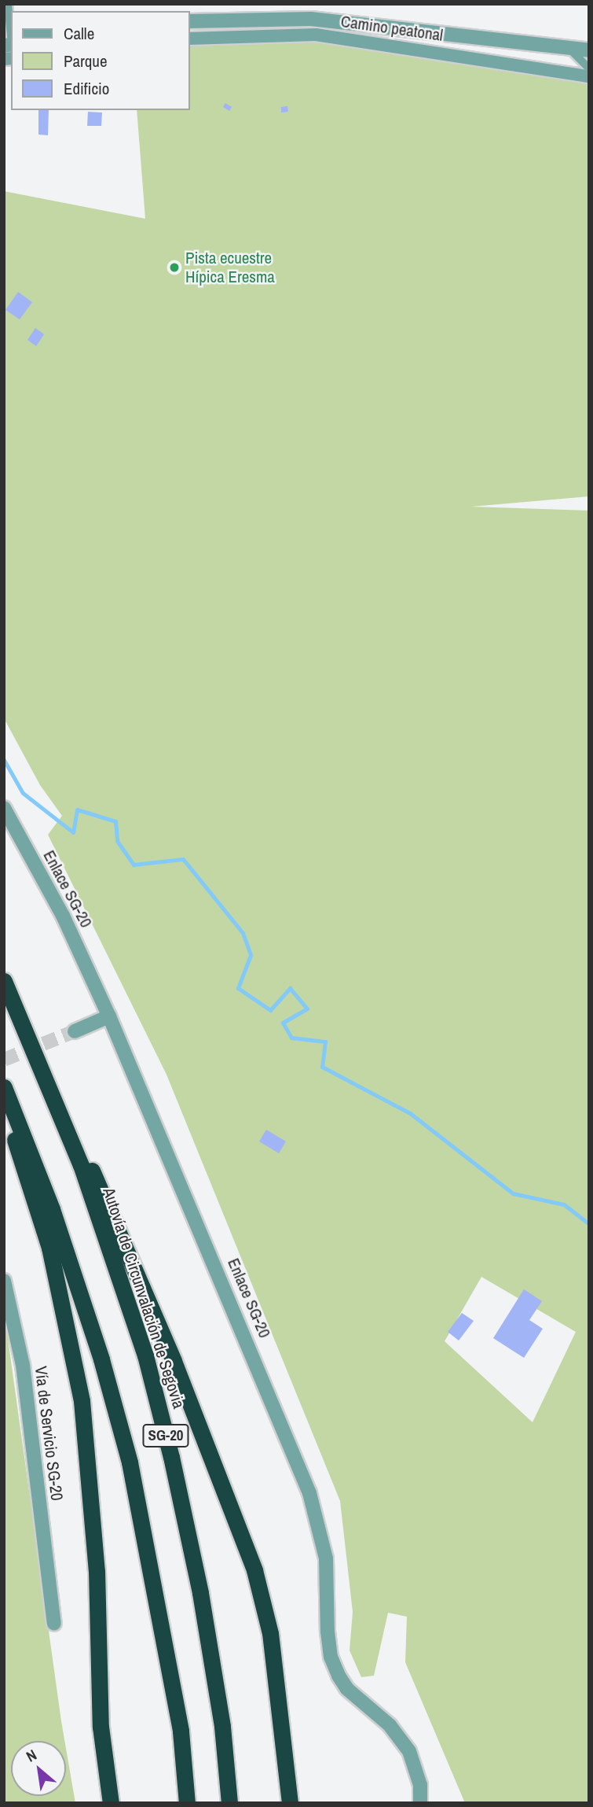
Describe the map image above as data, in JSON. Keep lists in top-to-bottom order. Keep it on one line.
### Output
{"streets":{"highway":["Autovía de Circunvalación de Segovia","SG-20"],"street":["Camino peatonal","Enlace SG-20","Vía de Servicio SG-20"]},"places":["Pista ecuestre Hípica Eresma"],"legend":["Calle","Parque","Edificio"],"north":"top left"}
